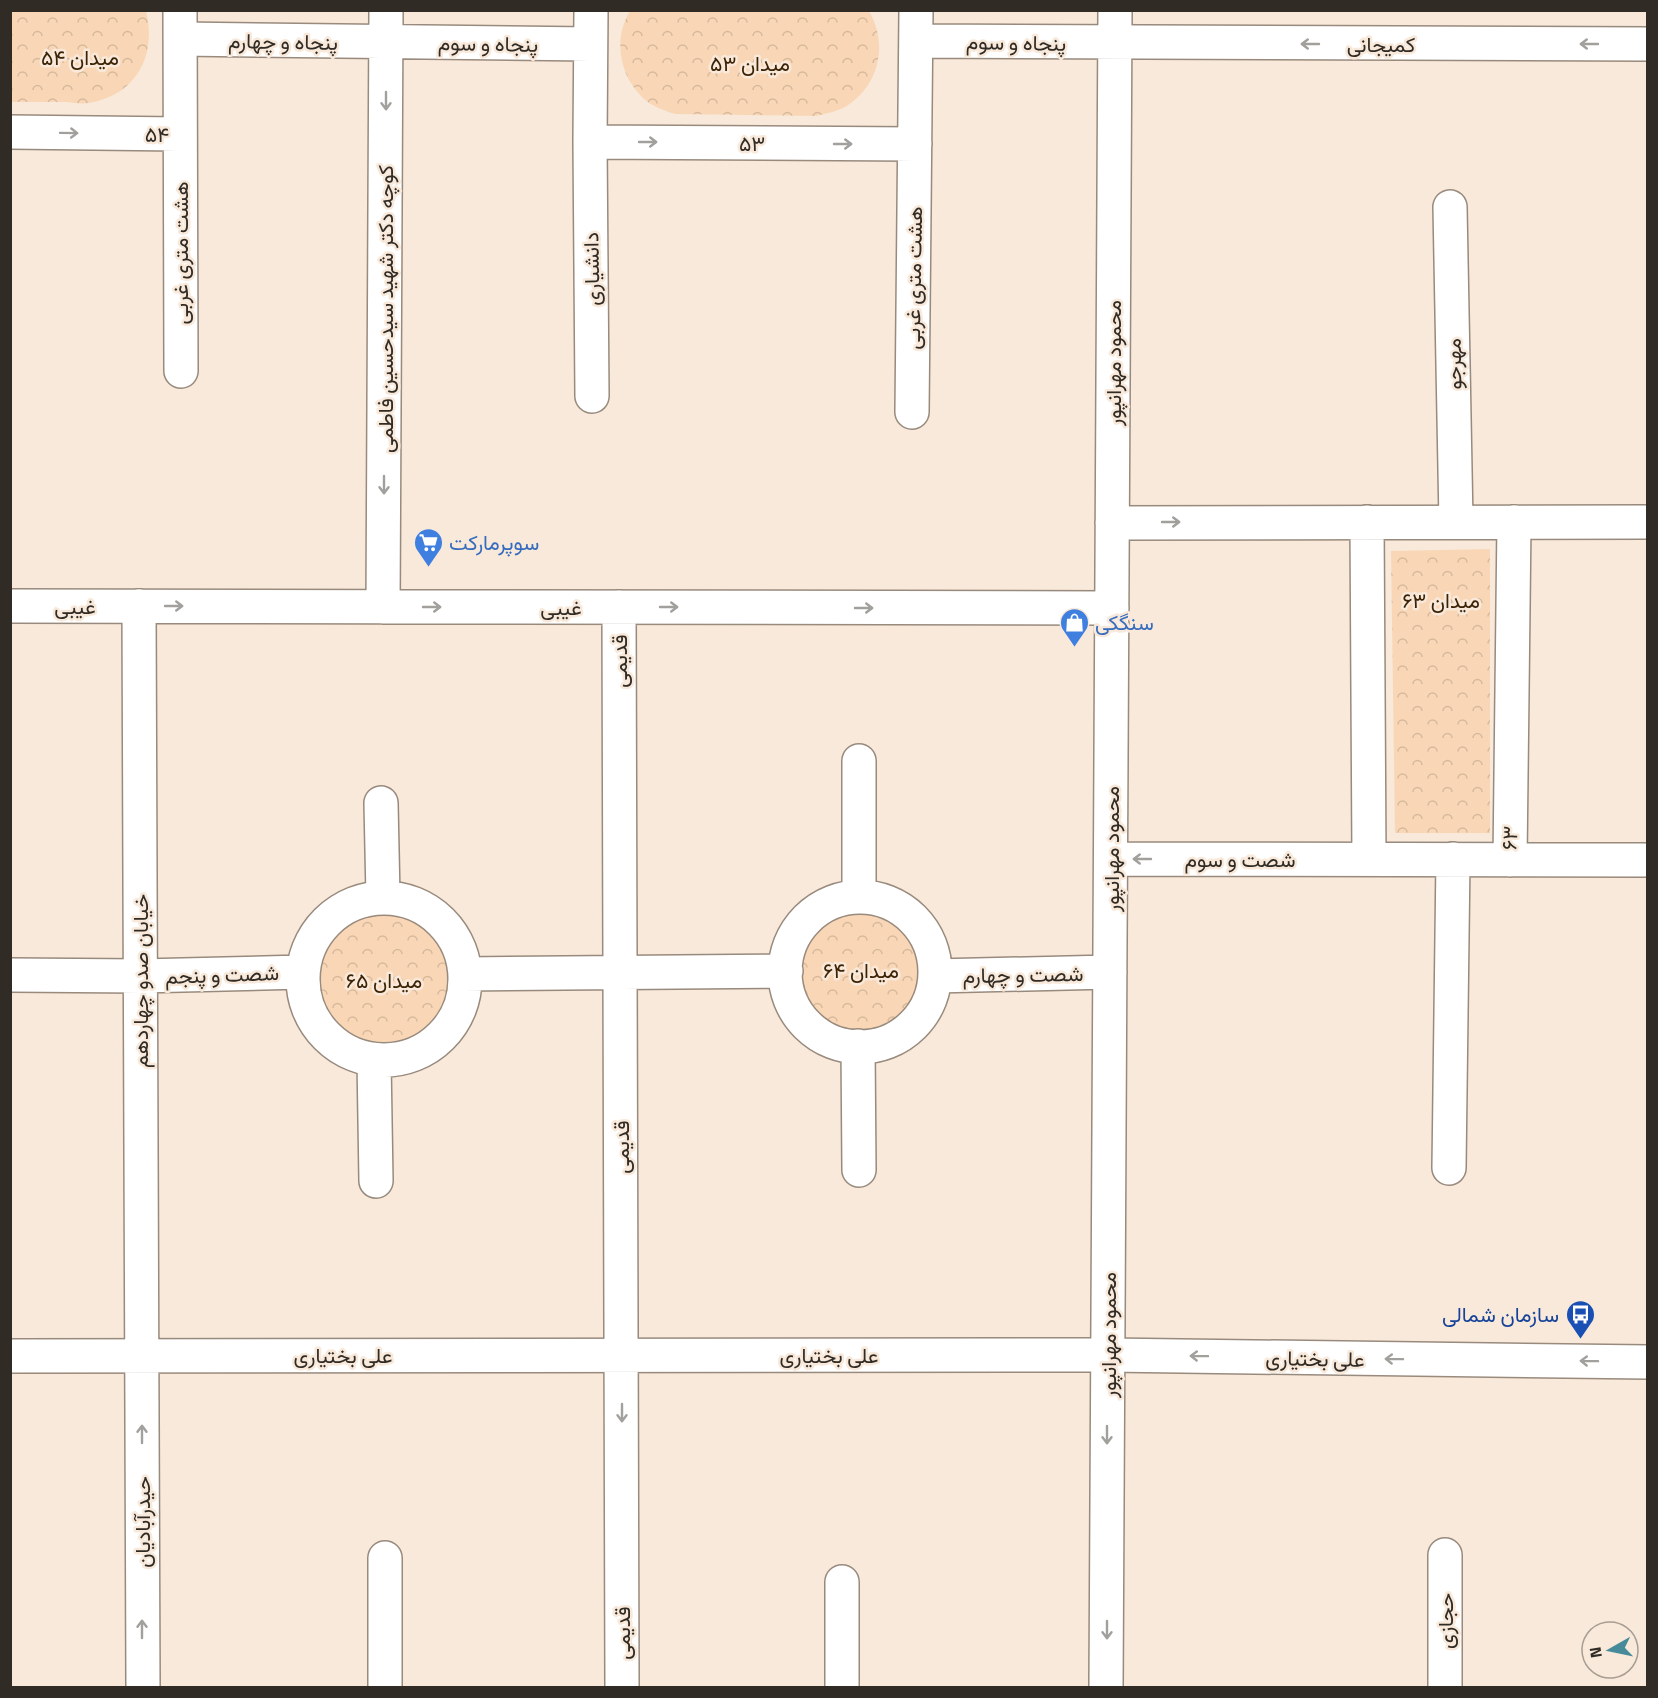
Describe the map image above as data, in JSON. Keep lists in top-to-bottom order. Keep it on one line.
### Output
{"streets":{"street":["پنجاه و چهارم","پنجاه و سوم","کمیجانی","۵۴","۵۳","هشت متری غربی","دانشیاری","کوچه دکتر شهید سیدحسین فاطمی","محمود مهرانپور","مهرجو","غیبی","قدیمی","۶۳","شصت و سوم","شصت و پنجم","شصت و چهارم","خیابان صدو چهاردهم","علی بختیاری","حیدرآبادیان","حجازی"]},"crossings":[["پنجاه و چهارم","پنجاه و سوم"],["پنجاه و چهارم","۵۴"],["پنجاه و چهارم","کوچه دکتر شهید سیدحسین فاطمی"],["پنجاه و سوم","کمیجانی"],["پنجاه و سوم","۵۳"],["پنجاه و سوم","هشت متری غربی"],["پنجاه و سوم","کوچه دکتر شهید سیدحسین فاطمی"],["پنجاه و سوم","محمود مهرانپور"],["کمیجانی","محمود مهرانپور"],["۵۴","هشت متری غربی"],["۵۳","هشت متری غربی"],["۵۳","دانشیاری"],["کوچه دکتر شهید سیدحسین فاطمی","غیبی"],["محمود مهرانپور","غیبی"],["محمود مهرانپور","شصت و سوم"],["محمود مهرانپور","شصت و چهارم"],["محمود مهرانپور","علی بختیاری"],["غیبی","قدیمی"],["غیبی","خیابان صدو چهاردهم"],["قدیمی","علی بختیاری"],["۶۳","شصت و سوم"],["شصت و پنجم","خیابان صدو چهاردهم"],["خیابان صدو چهاردهم","علی بختیاری"],["خیابان صدو چهاردهم","حیدرآبادیان"],["علی بختیاری","حیدرآبادیان"]],"one_way":["کمیجانی","۵۴","۵۳","کوچه دکتر شهید سیدحسین فاطمی","غیبی","شصت و سوم"],"parks":["میدان ۵۴","میدان ۵۳","میدان ۶۳","میدان ۶۴","میدان ۶۵"],"places":{"supermarket":["سوپرمارکت"],"shop":["سنگکی"],"bus stop":["سازمان شمالی"]},"north":"left"}
